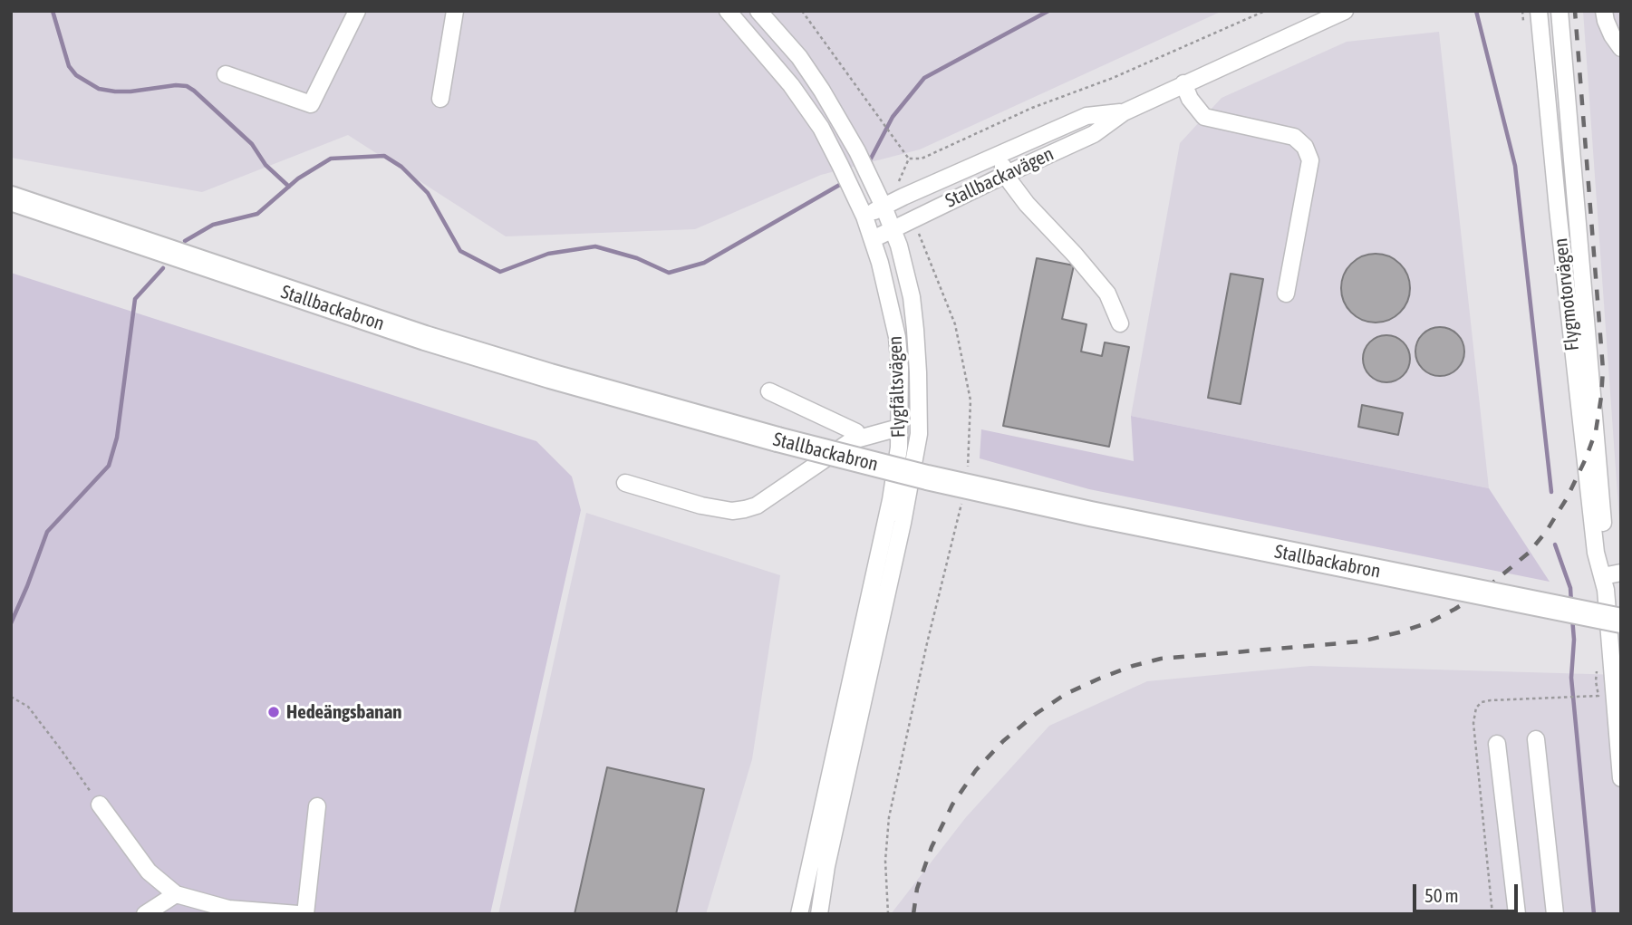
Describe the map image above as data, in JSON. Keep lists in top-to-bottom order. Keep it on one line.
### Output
{"streets":{"highway":["Stallbackabron"],"street":["Stallbackavägen","Flygmotorvägen","Flygfältsvägen"]},"crossings":[["Stallbackavägen","Flygfältsvägen"]],"places":["Hedeängsbanan"],"scale_bar":"50 m"}
